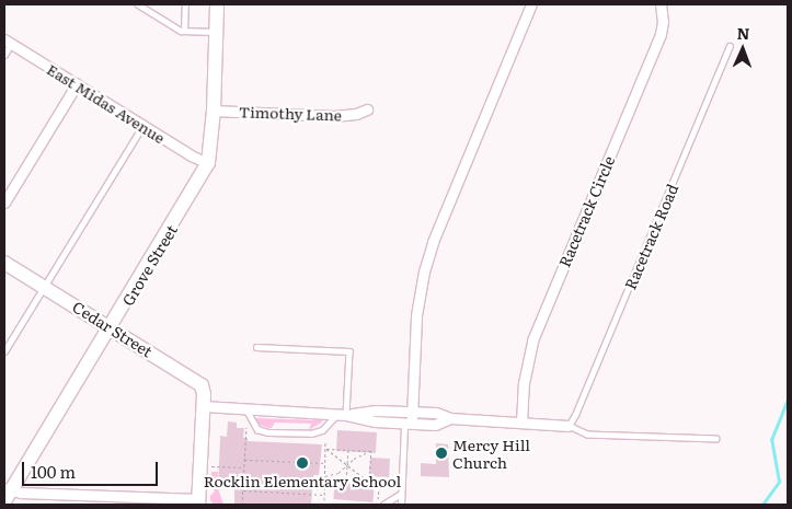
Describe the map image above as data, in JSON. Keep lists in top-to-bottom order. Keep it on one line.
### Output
{"streets":{"street":["East Midas Avenue","Timothy Lane","Racetrack Circle","Grove Street","Cedar Street"],"lane":["Racetrack Road"]},"crossings":[["East Midas Avenue","Grove Street"],["Timothy Lane","Grove Street"],["Grove Street","Cedar Street"]],"places":["Mercy Hill Church","Rocklin Elementary School"],"scale_bar":"100 m","north":"top"}
